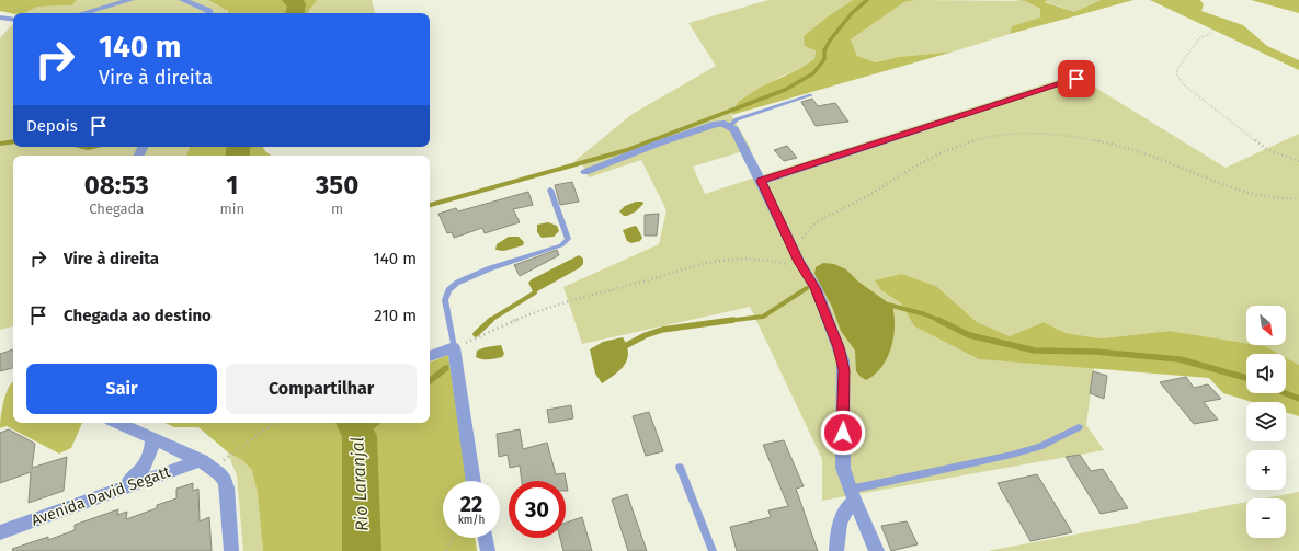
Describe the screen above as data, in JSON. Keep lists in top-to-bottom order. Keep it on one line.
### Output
{"streets":{"street":["Avenida David Segatt"]},"water":["Rio Laranjal"],"north":"bottom right","page":{"turn":["140 m","Vire à direita"],"then":"Depois","eta":["08:53","Chegada","1","min","350","m"],"list":[{"name":"Vire à direita","value":"140 m"},{"name":"Chegada ao destino","value":"210 m"}],"map_buttons":["+","−"],"buttons":["Sair","Compartilhar"],"speed":"22 km/h","limit":"30"}}
